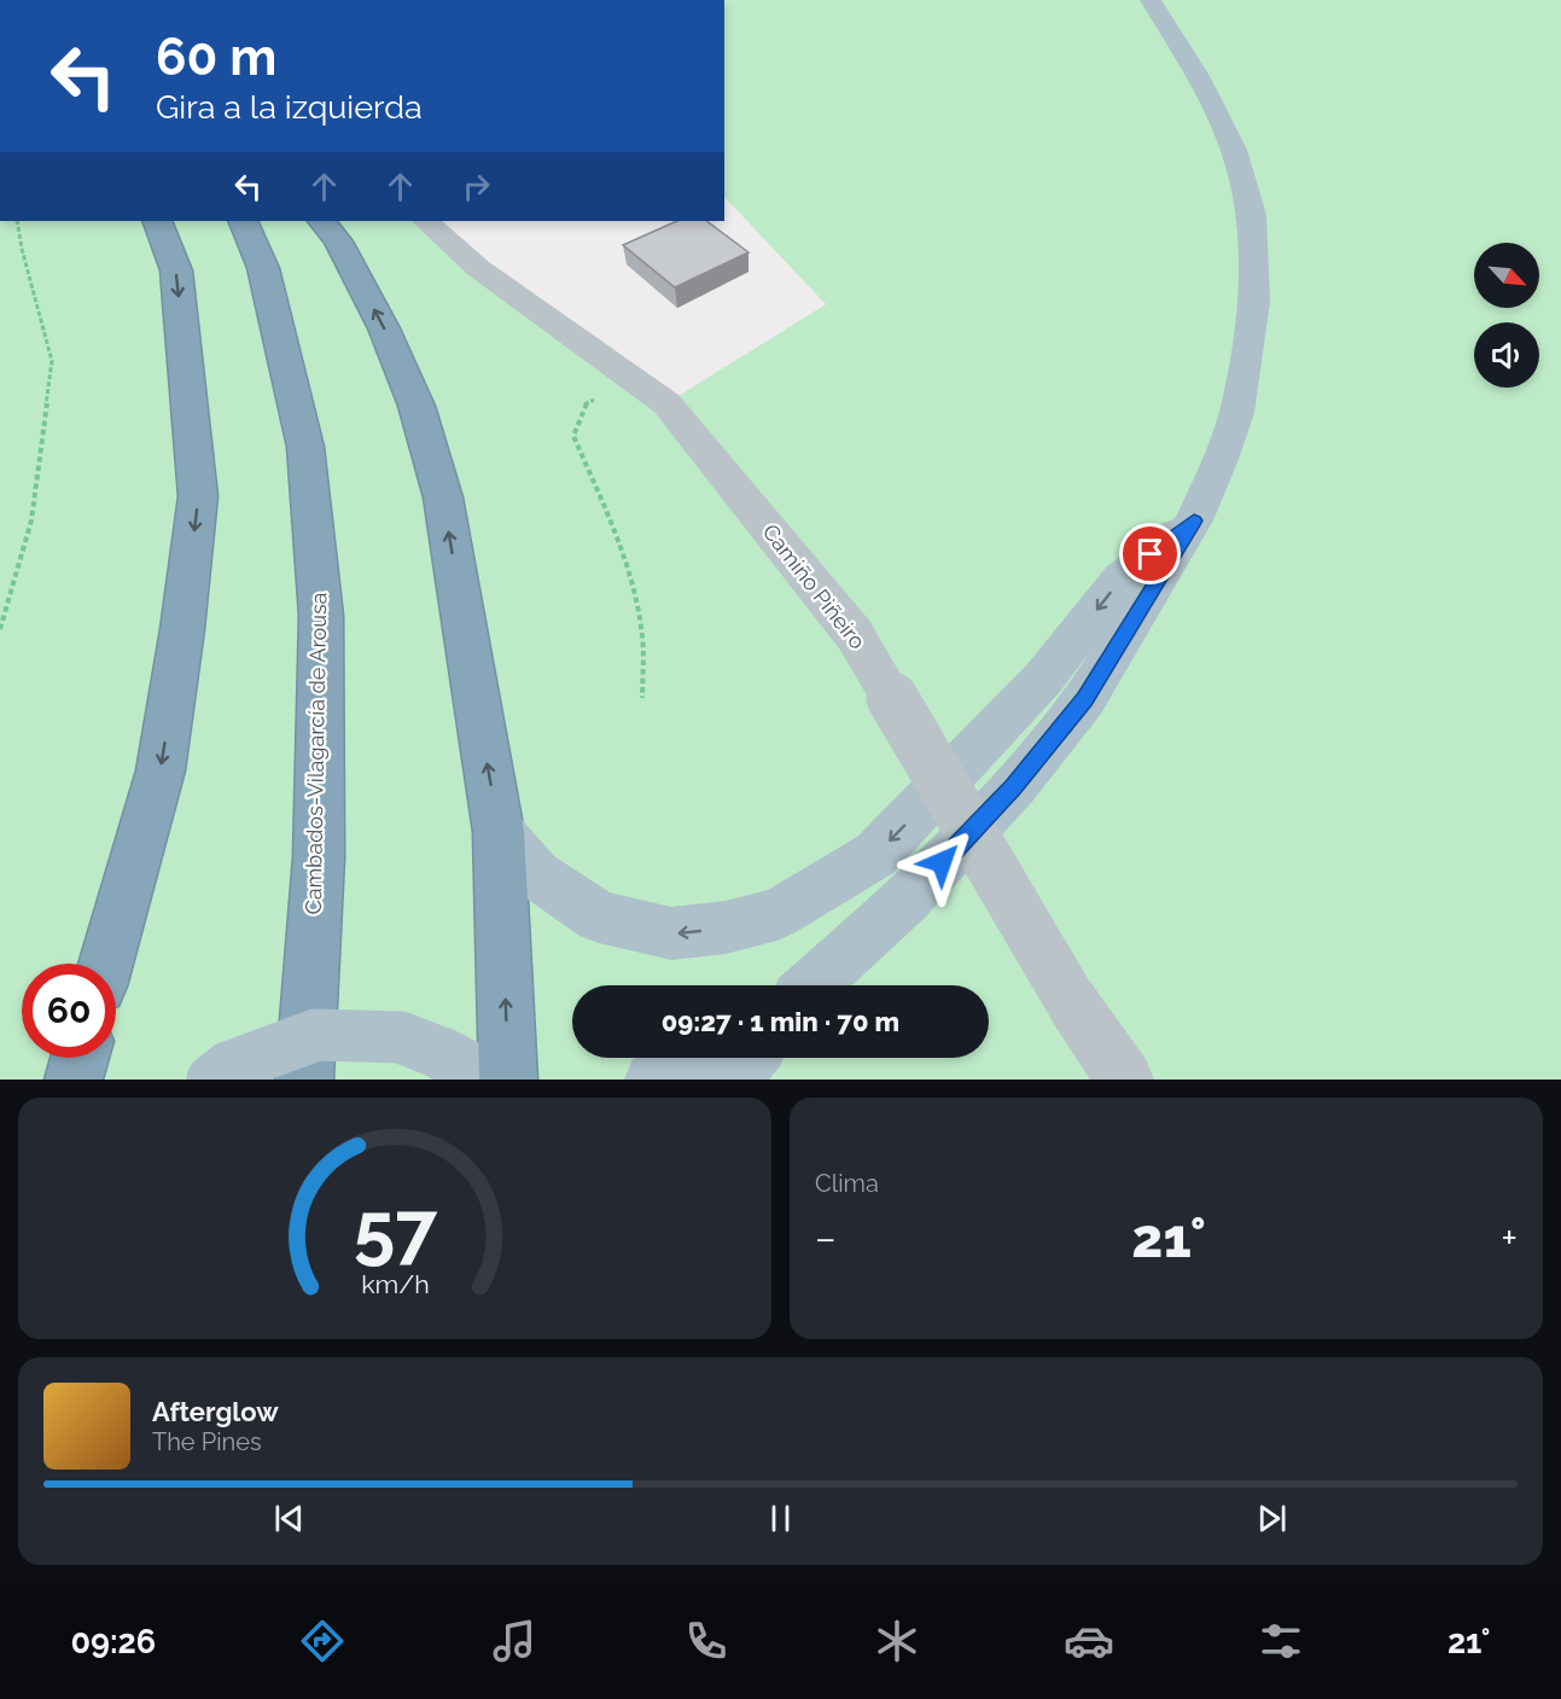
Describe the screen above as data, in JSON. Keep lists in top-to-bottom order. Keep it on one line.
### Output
{"streets":{"highway":["Cambados-Vilagarcía de Arousa"],"street":["Camiño Piñeiro"]},"north":"bottom right","page":{"turn":["60 m","Gira a la izquierda"],"limit":"60","trip":"09:27 · 1 min · 70 m","tile":"Clima","heat":["−","21°","+"],"song":["Afterglow","The Pines"],"tabs":["09:26","21°"],"gauge":["57","km/h"]}}
